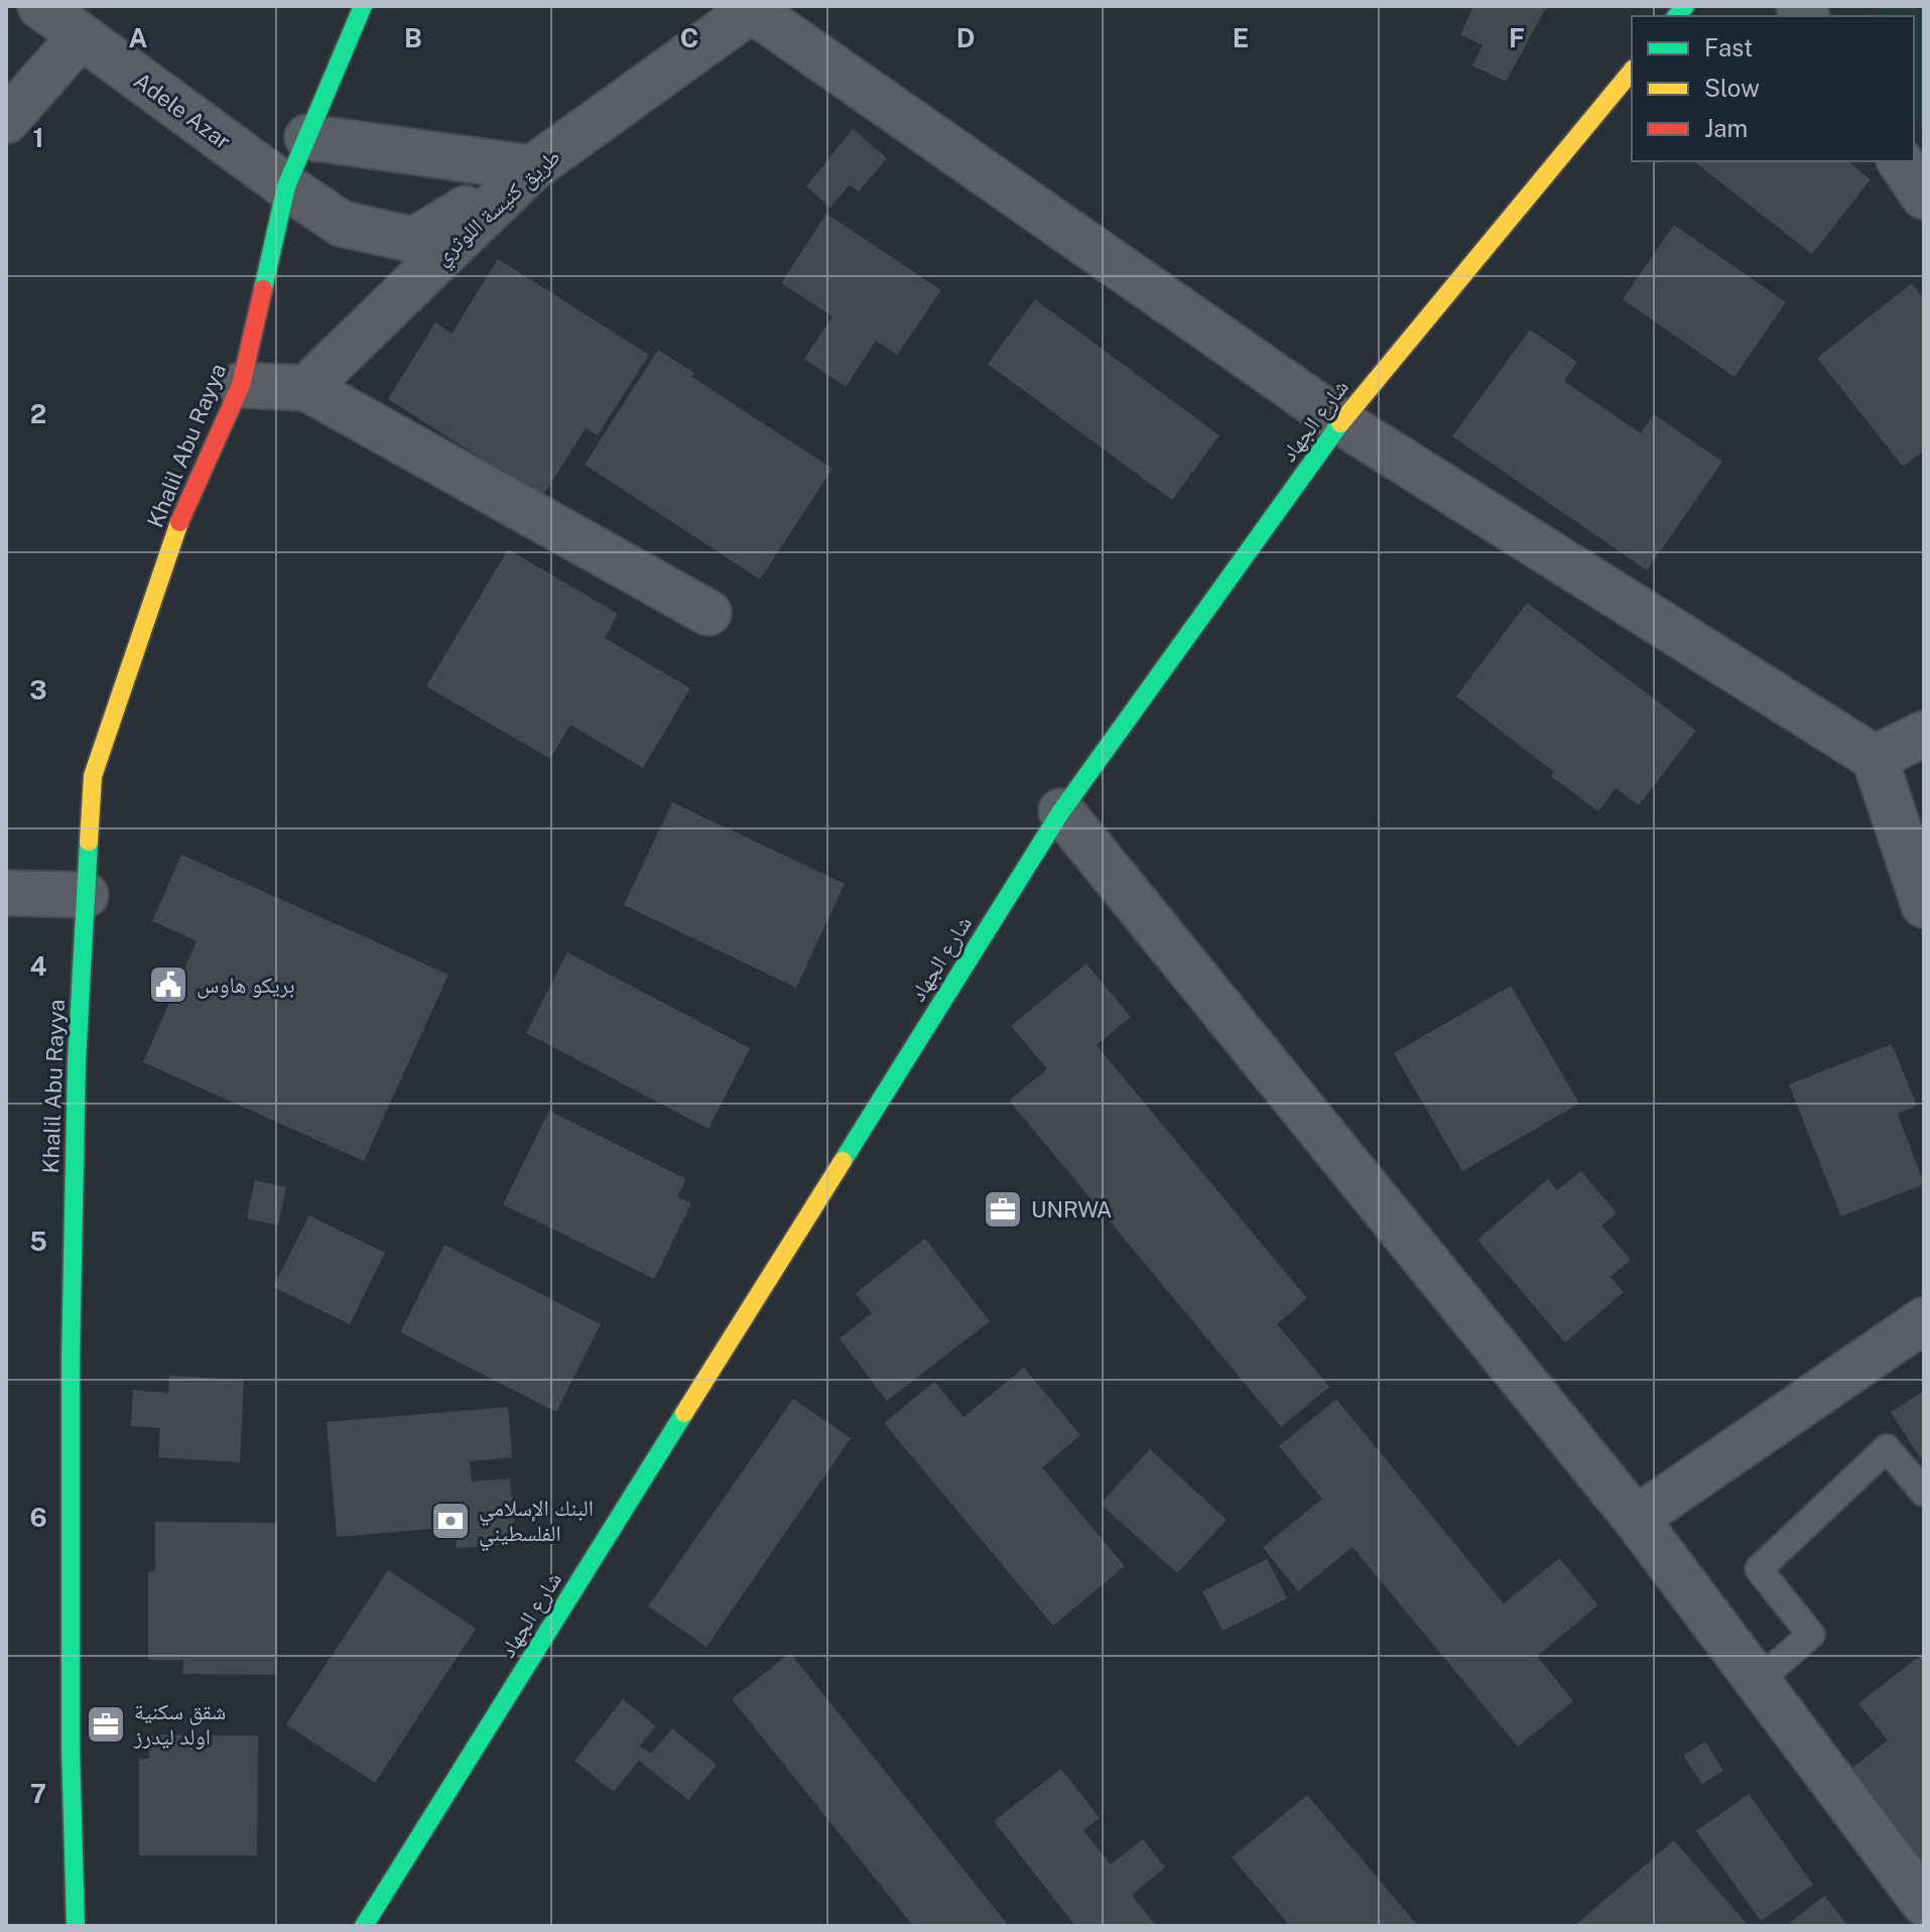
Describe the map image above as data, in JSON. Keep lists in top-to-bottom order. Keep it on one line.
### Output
{"streets":{"street":["Adele Azar","طريق كنيسة اللوثري","شارع الجهاد","Khalil Abu Rayya"]},"crossings":[["Adele Azar","طريق كنيسة اللوثري"],["Adele Azar","Khalil Abu Rayya"]],"places":{"public building":["بريكو هاوس"],"office":["UNRWA","شقق سكنية اولد ليدرز"],"bank":["البنك الإسلامي الفلسطيني"]},"legend":["Fast","Slow","Jam"],"grid":{"columns":["A","B","C","D","E","F"],"rows":["1","2","3","4","5","6","7"]}}
